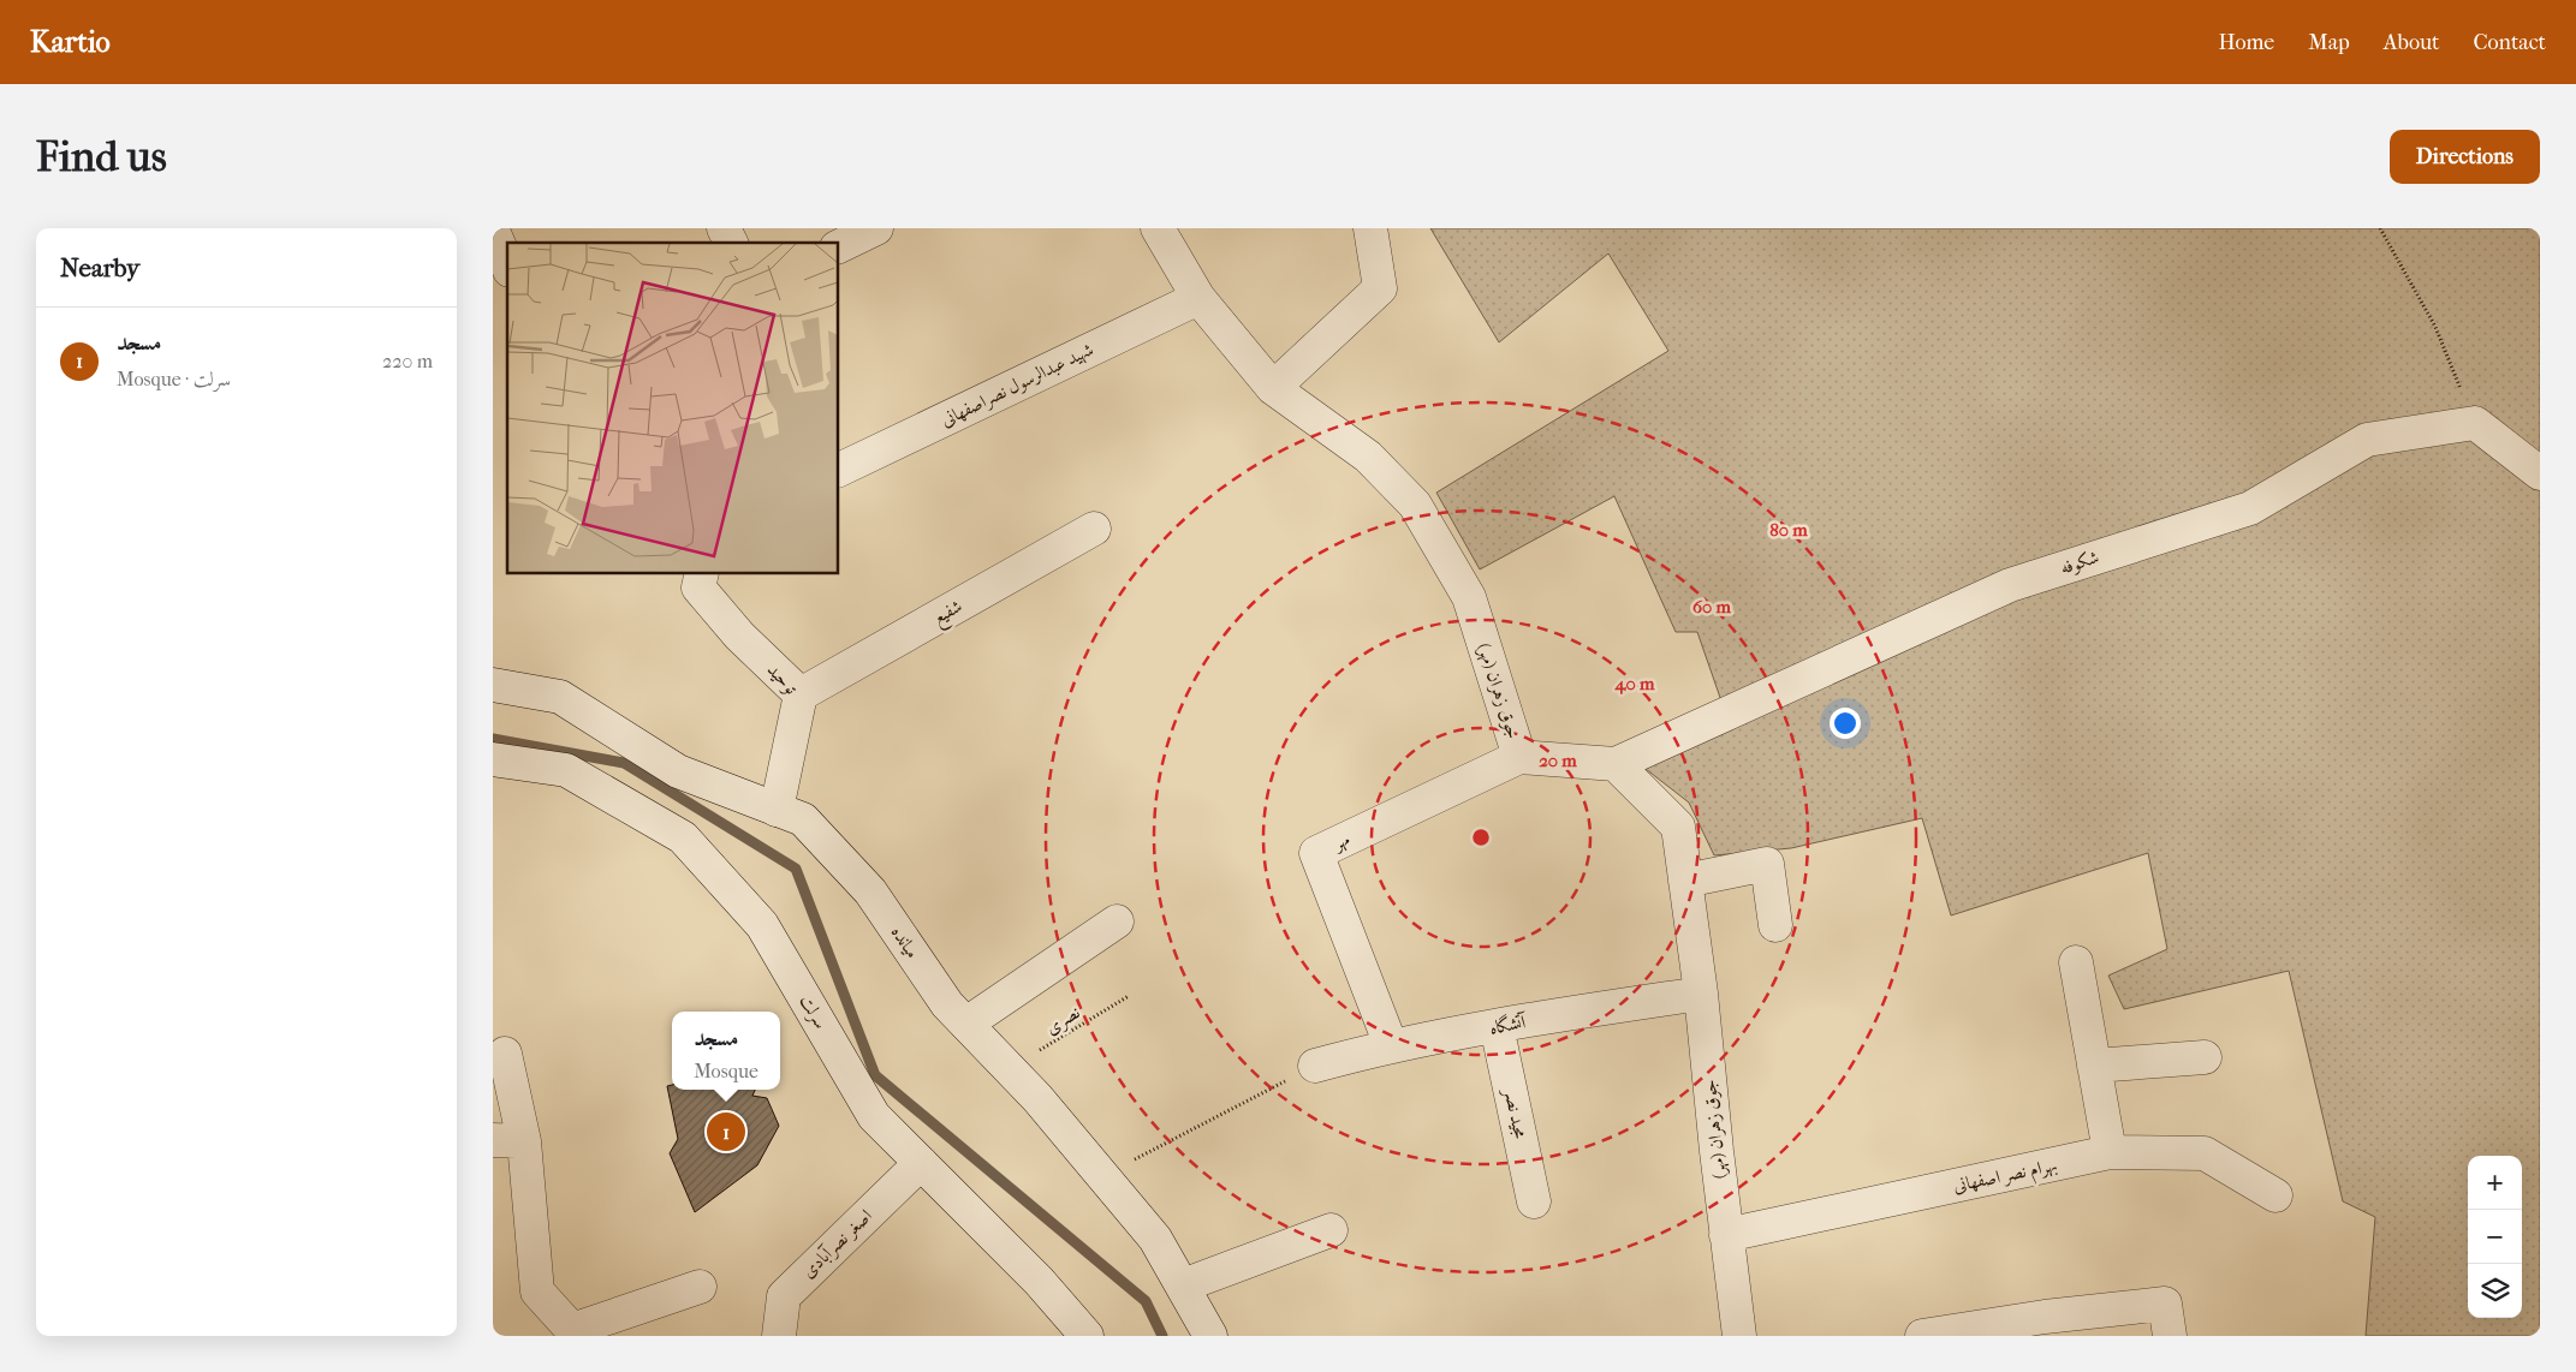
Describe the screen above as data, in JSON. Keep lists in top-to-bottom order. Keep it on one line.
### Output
{"streets":{"street":["شهید عبدالرسول نصراصفهانی","شکوفه","شفیع","توحید","جوق زهران (مهر)","مهر","میانده","سرلت","آتشگاه","مجید نصر","بهرام نصر اصفهانی","اصغر نصرآبادی"],"path":["نصری"]},"crossings":[["شهید عبدالرسول نصراصفهانی","جوق زهران (مهر)"],["شکوفه","جوق زهران (مهر)"],["شفیع","توحید"],["توحید","میانده"],["جوق زهران (مهر)","مهر"],["جوق زهران (مهر)","آتشگاه"],["جوق زهران (مهر)","بهرام نصر اصفهانی"],["مهر","آتشگاه"],["میانده","نصری"],["سرلت","اصغر نصرآبادی"],["آتشگاه","مجید نصر"]],"page":{"header":"Kartio","nav":["Home","Map","About","Contact"],"buttons":"Directions","title":"Find us","heading":"Nearby","list":[{"mark":"1","name":"مسجد","note":"Mosque · سرلت","value":"220 m"}],"popup":["مسجد","Mosque"],"pins":"1","map_buttons":["+","−"]},"rings":["80 m","60 m","40 m","20 m"]}
